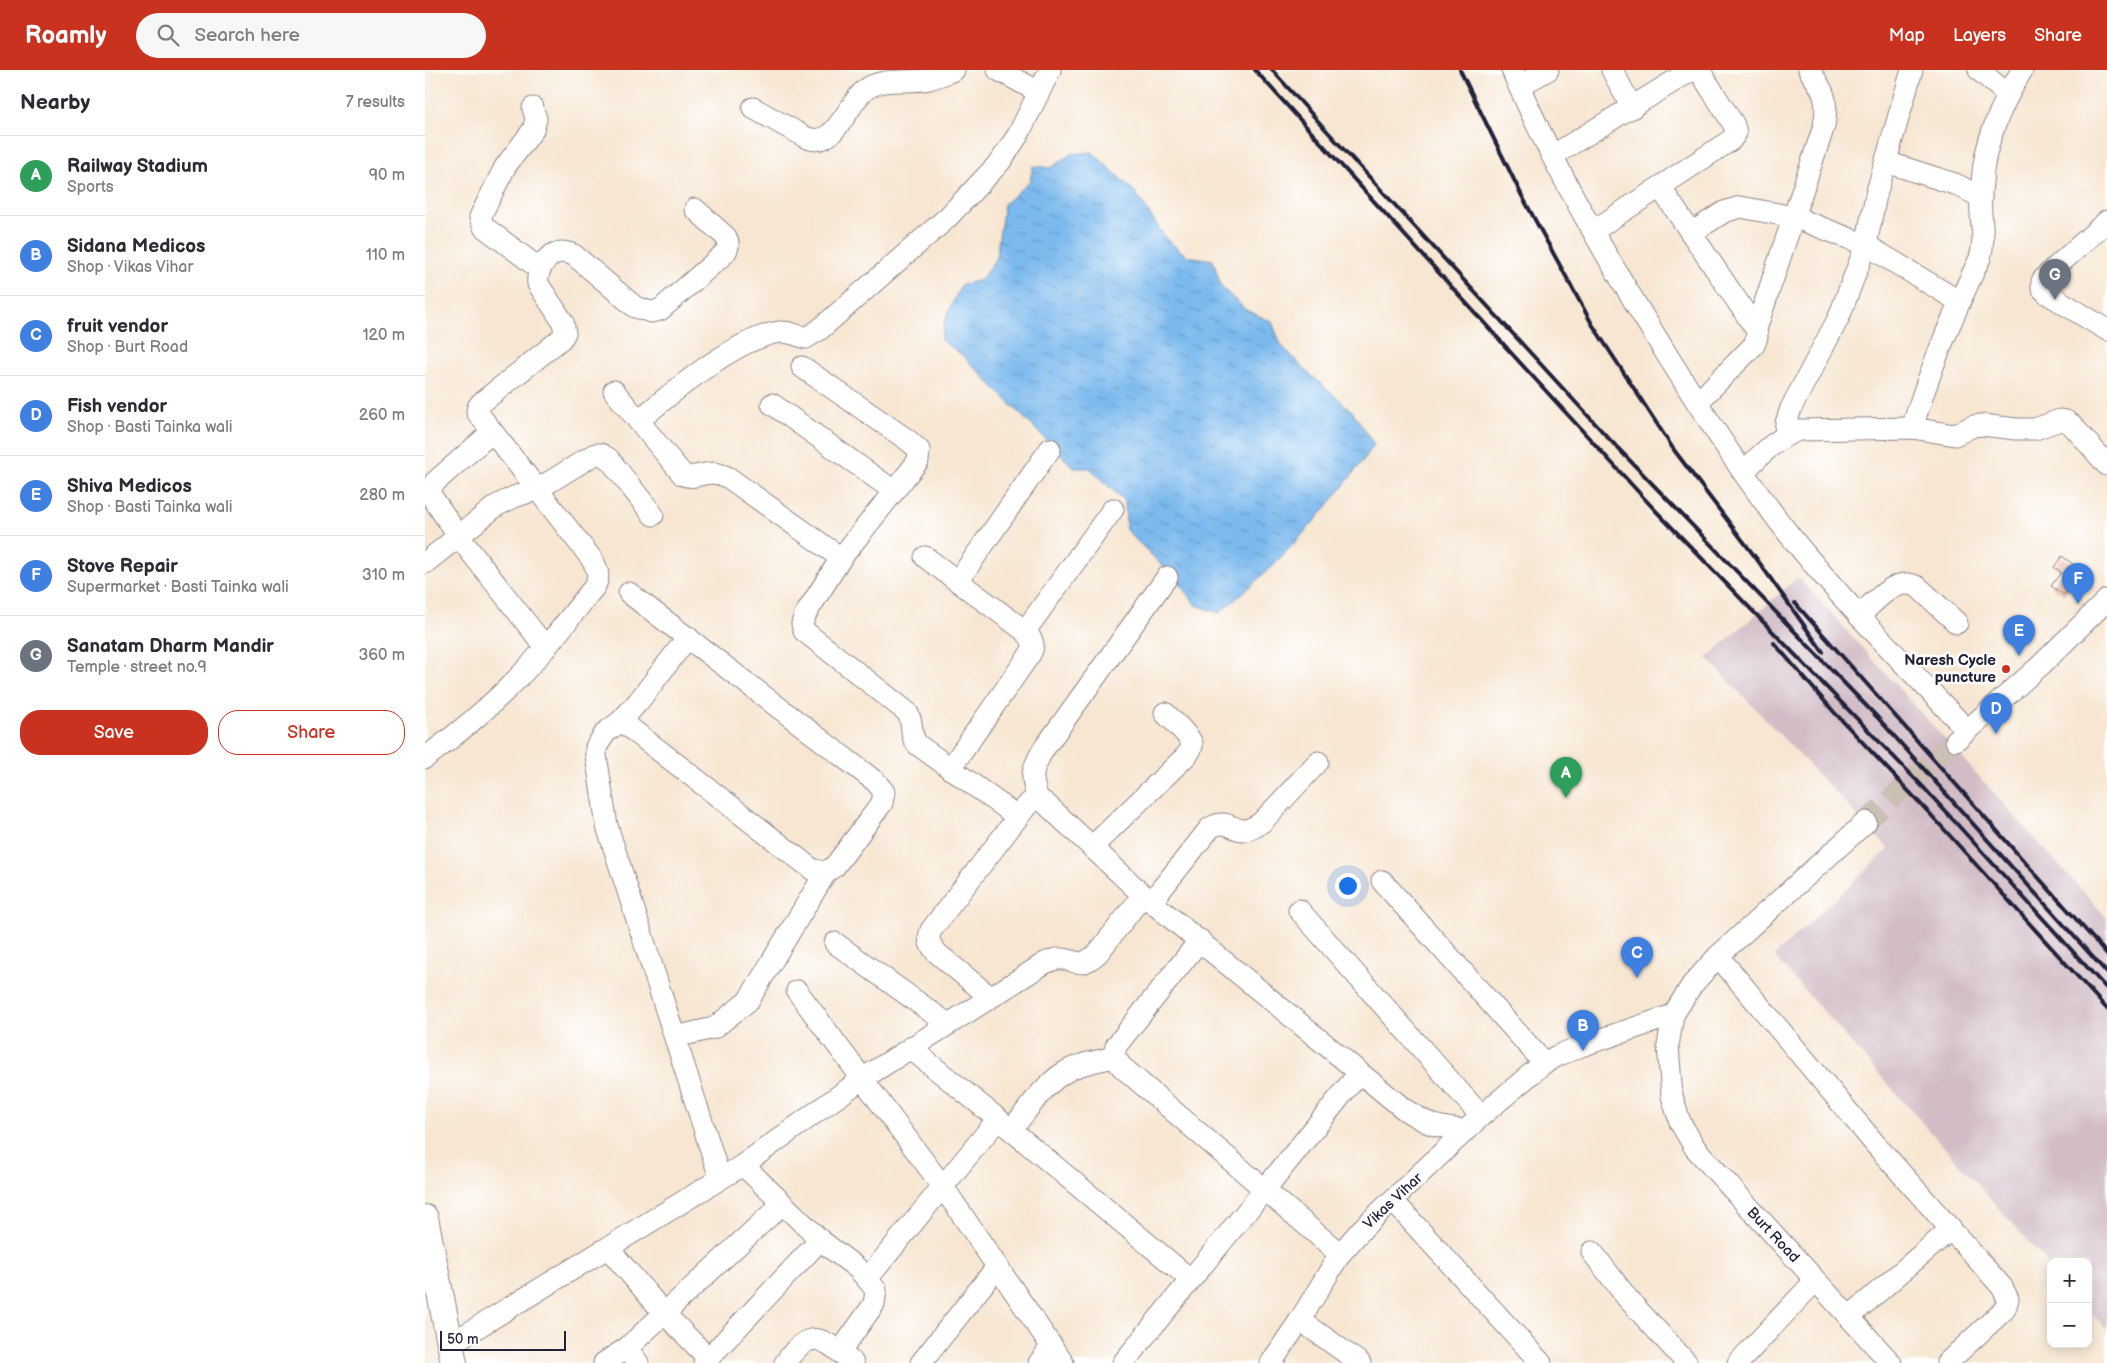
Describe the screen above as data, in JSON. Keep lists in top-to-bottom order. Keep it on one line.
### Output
{"streets":{"street":["Vikas Vihar","Burt Road"]},"crossings":[["Vikas Vihar","Burt Road"]],"places":["Naresh Cycle puncture"],"scale_bar":"50 m","page":{"header":"Roamly","search":"Search here","nav":["Map","Layers","Share"],"heading":["Nearby","7 results"],"list":[{"mark":"A","name":"Railway Stadium","note":"Sports","value":"90 m"},{"mark":"B","name":"Sidana Medicos","note":"Shop · Vikas Vihar","value":"110 m"},{"mark":"C","name":"fruit vendor","note":"Shop · Burt Road","value":"120 m"},{"mark":"D","name":"Fish vendor","note":"Shop · Basti Tainka wali","value":"260 m"},{"mark":"E","name":"Shiva Medicos","note":"Shop · Basti Tainka wali","value":"280 m"},{"mark":"F","name":"Stove Repair","note":"Supermarket · Basti Tainka wali","value":"310 m"},{"mark":"G","name":"Sanatam Dharm Mandir","note":"Temple · street no.9","value":"360 m"}],"pins":["G","F","E","D","A","C","B"],"buttons":["Save","Share"],"map_buttons":["+","−"],"scale":"50 m"}}
